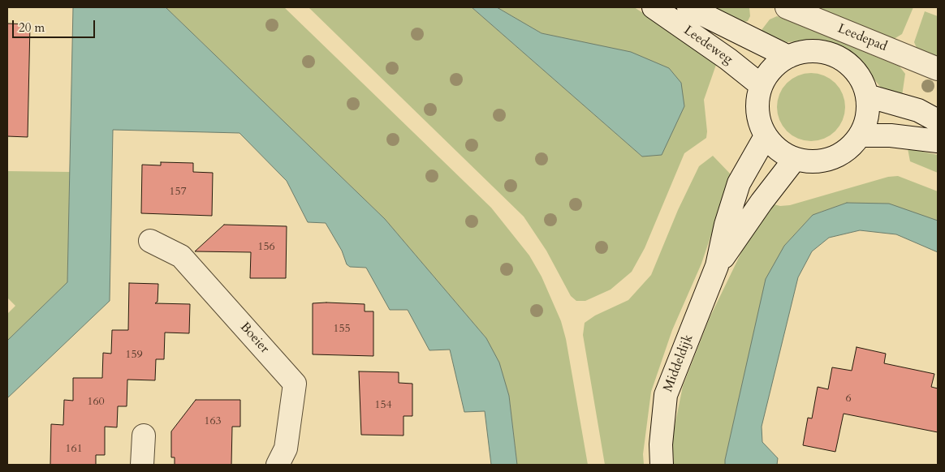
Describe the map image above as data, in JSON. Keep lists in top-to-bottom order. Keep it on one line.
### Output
{"streets":{"street":["Leedepad","Leedeweg","Boeier","Middeldijk"]},"crossings":[["Leedeweg","Middeldijk"]],"house_numbers":["157","156","155","159","6","160","154","163","161"],"scale_bar":"20 m"}
